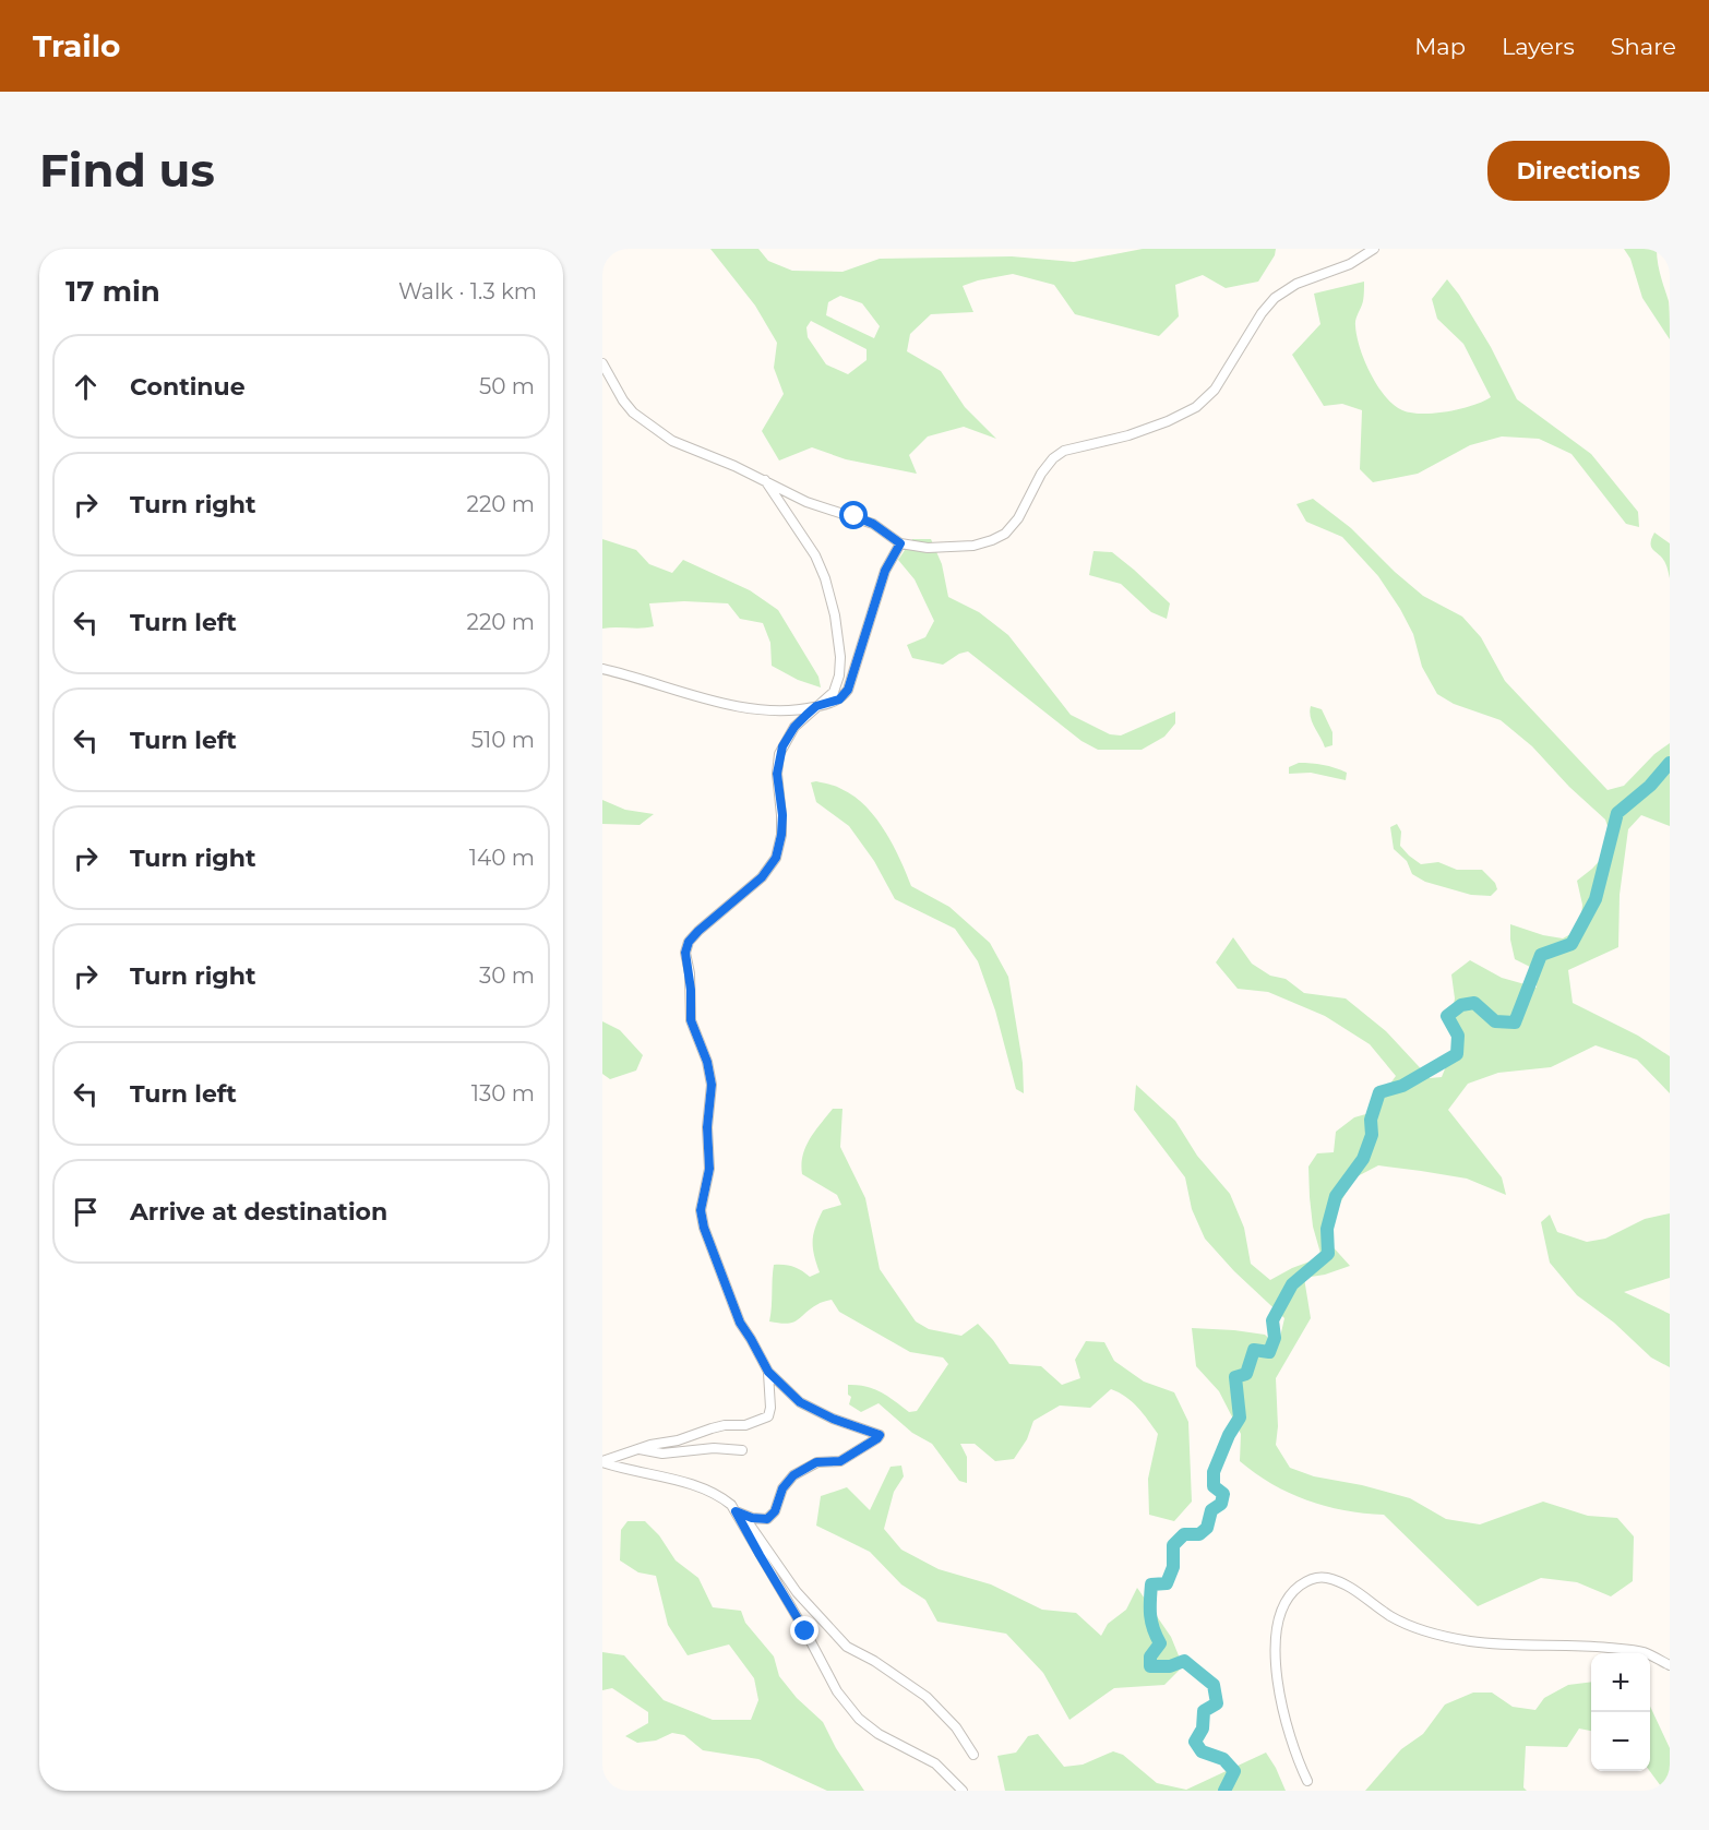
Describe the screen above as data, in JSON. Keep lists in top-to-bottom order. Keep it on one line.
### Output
{"page":{"header":"Trailo","nav":["Map","Layers","Share"],"buttons":"Directions","title":"Find us","heading":["17 min","Walk · 1.3 km"],"list":[["Continue","50 m"],["Turn right","220 m"],["Turn left","220 m"],["Turn left","510 m"],["Turn right","140 m"],["Turn right","30 m"],["Turn left","130 m"],"Arrive at destination"],"map_buttons":["+","−"]}}
